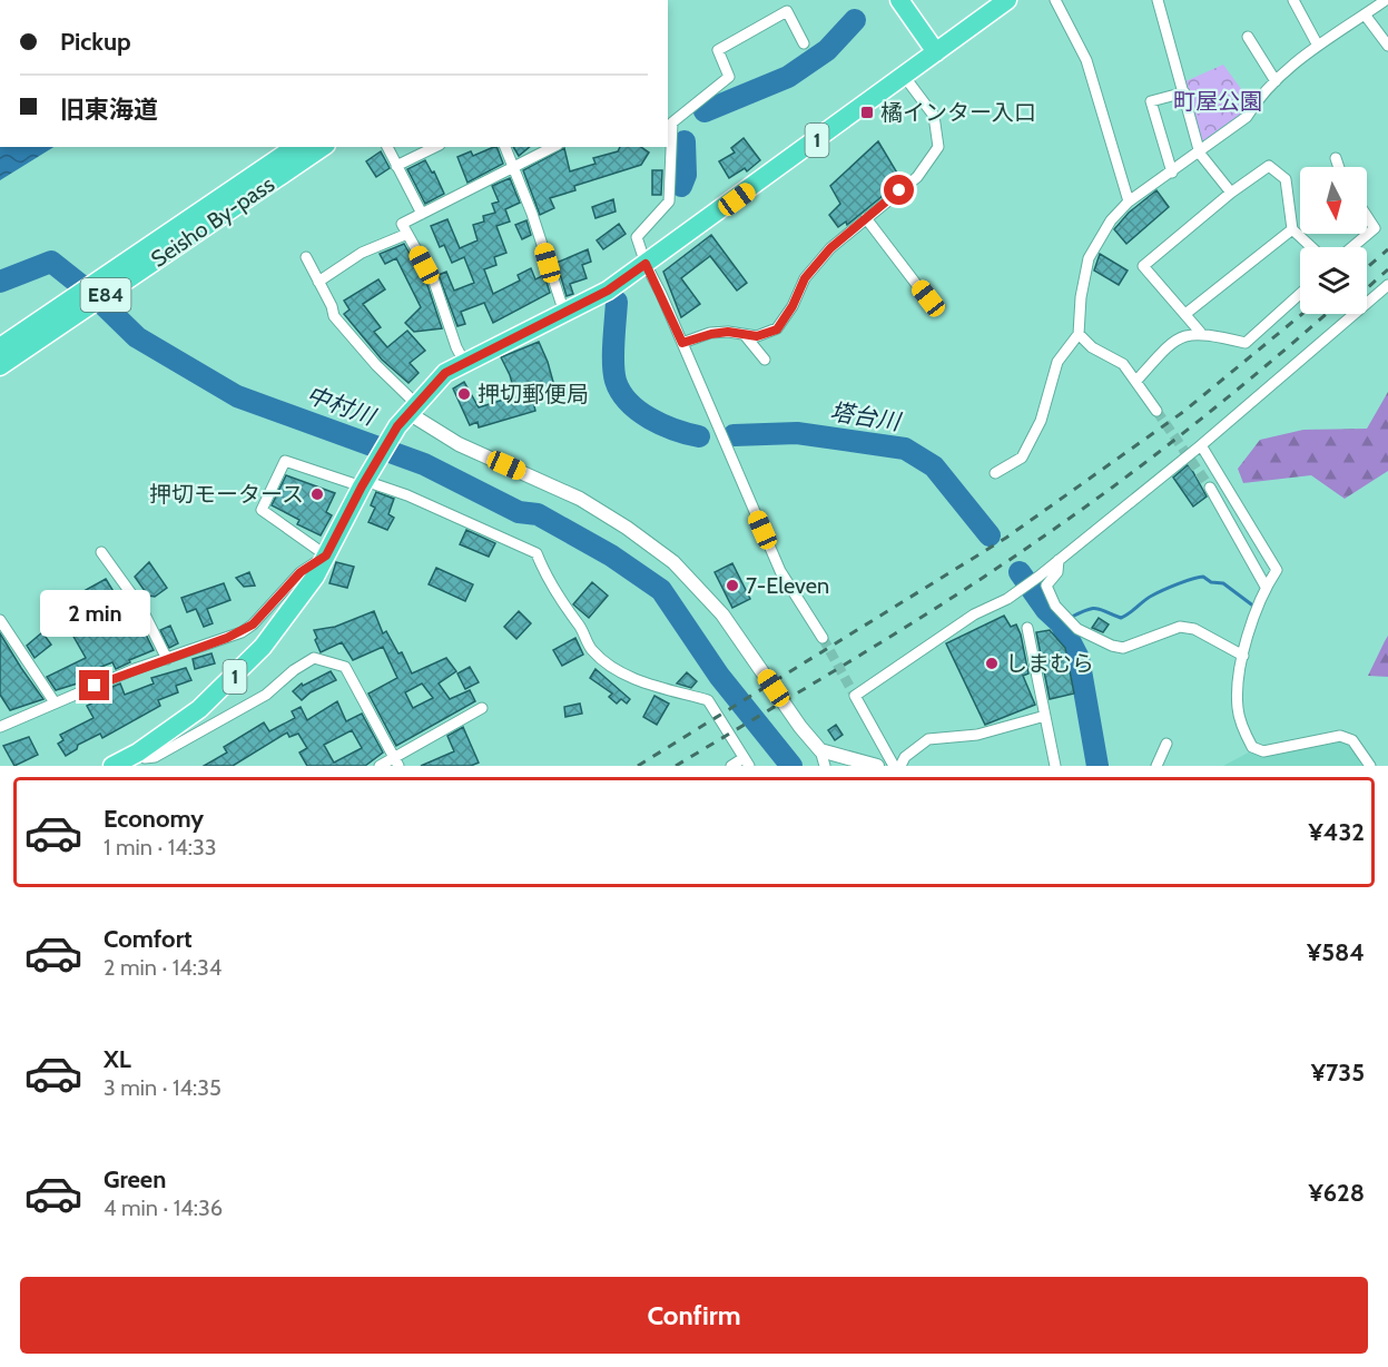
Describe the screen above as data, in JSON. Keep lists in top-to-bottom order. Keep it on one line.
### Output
{"streets":{"highway":["1","Seisho By-pass","E84"]},"water":["中村川","塔台川"],"parks":["町屋公園"],"places":{"transit":["橘インター入口"],"other":["押切郵便局","押切モータース","7-Eleven","しまむら"]},"north":"bottom","page":{"banner":["Pickup","旧東海道"],"bubble":"2 min","list":[{"name":"Economy","note":"1 min · 14:33","value":"¥432"},{"name":"Comfort","note":"2 min · 14:34","value":"¥584"},{"name":"XL","note":"3 min · 14:35","value":"¥735"},{"name":"Green","note":"4 min · 14:36","value":"¥628"}],"buttons":"Confirm"}}
